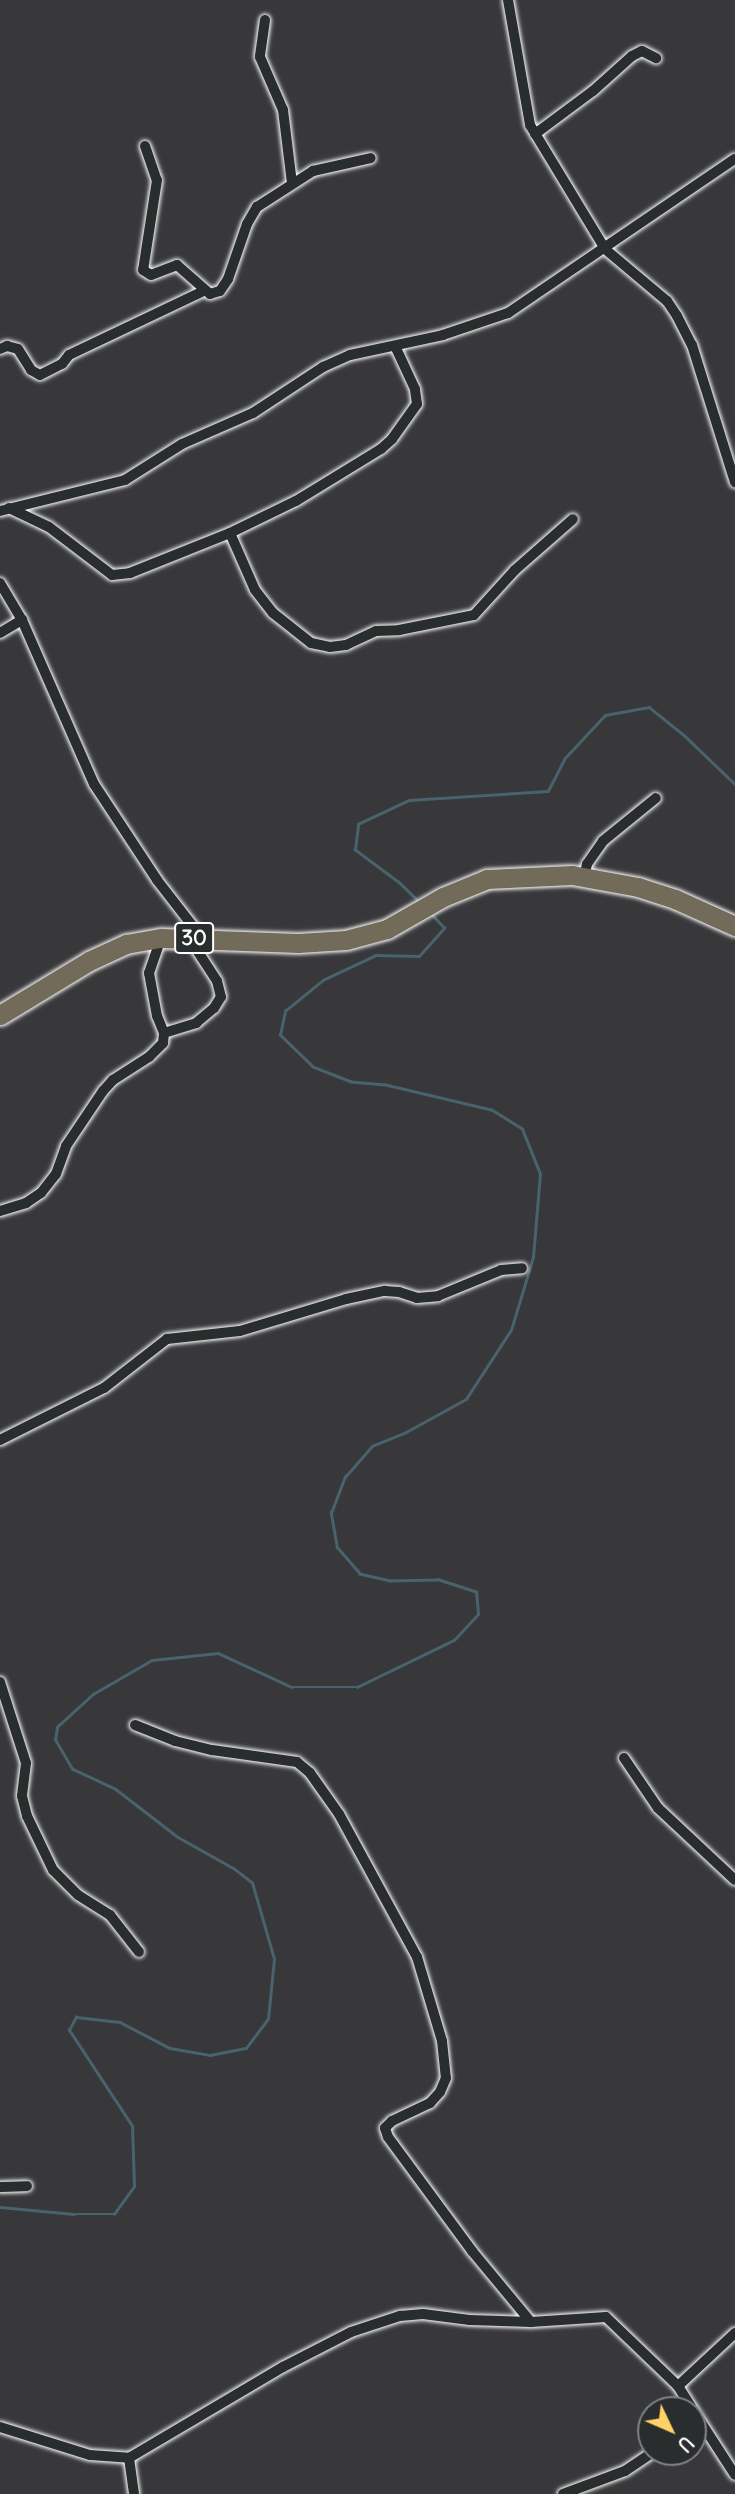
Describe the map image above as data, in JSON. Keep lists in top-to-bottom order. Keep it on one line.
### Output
{"streets":{"highway":["30"]},"north":"bottom right"}
